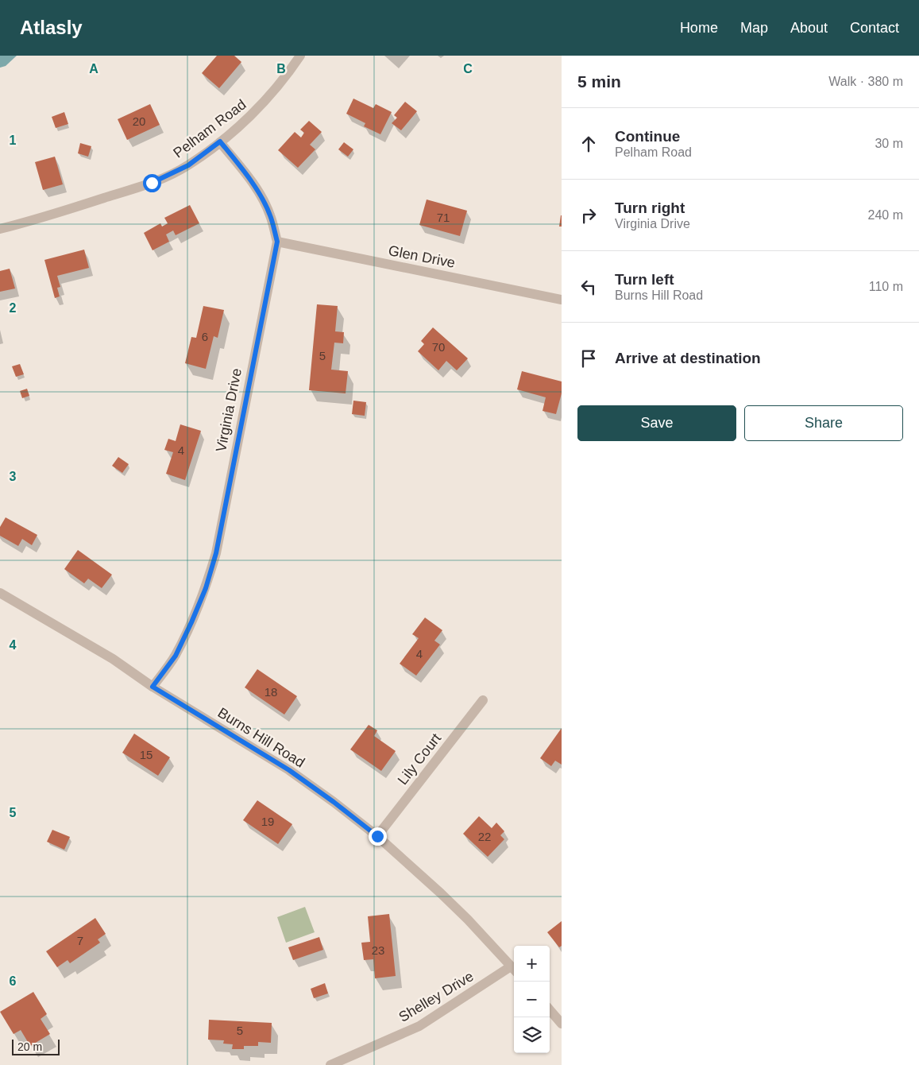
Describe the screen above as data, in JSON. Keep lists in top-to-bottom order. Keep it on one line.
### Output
{"streets":{"street":["Pelham Road","Glen Drive","Virginia Drive","Burns Hill Road","Lily Court","Shelley Drive"]},"crossings":[["Pelham Road","Virginia Drive"],["Glen Drive","Virginia Drive"],["Virginia Drive","Burns Hill Road"],["Burns Hill Road","Lily Court"],["Burns Hill Road","Shelley Drive"]],"house_numbers":["20","71","6","70","5","4","4","18","15","19","22","7","23","5"],"scale_bar":"20 m","page":{"header":"Atlasly","nav":["Home","Map","About","Contact"],"heading":["5 min","Walk · 380 m"],"list":[["Continue","Pelham Road","30 m"],["Turn right","Virginia Drive","240 m"],["Turn left","Burns Hill Road","110 m"],"Arrive at destination"],"buttons":["Save","Share"],"map_buttons":["+","−"],"scale":"20 m"},"grid":{"columns":["A","B","C"],"rows":["1","2","3","4","5","6"]}}
